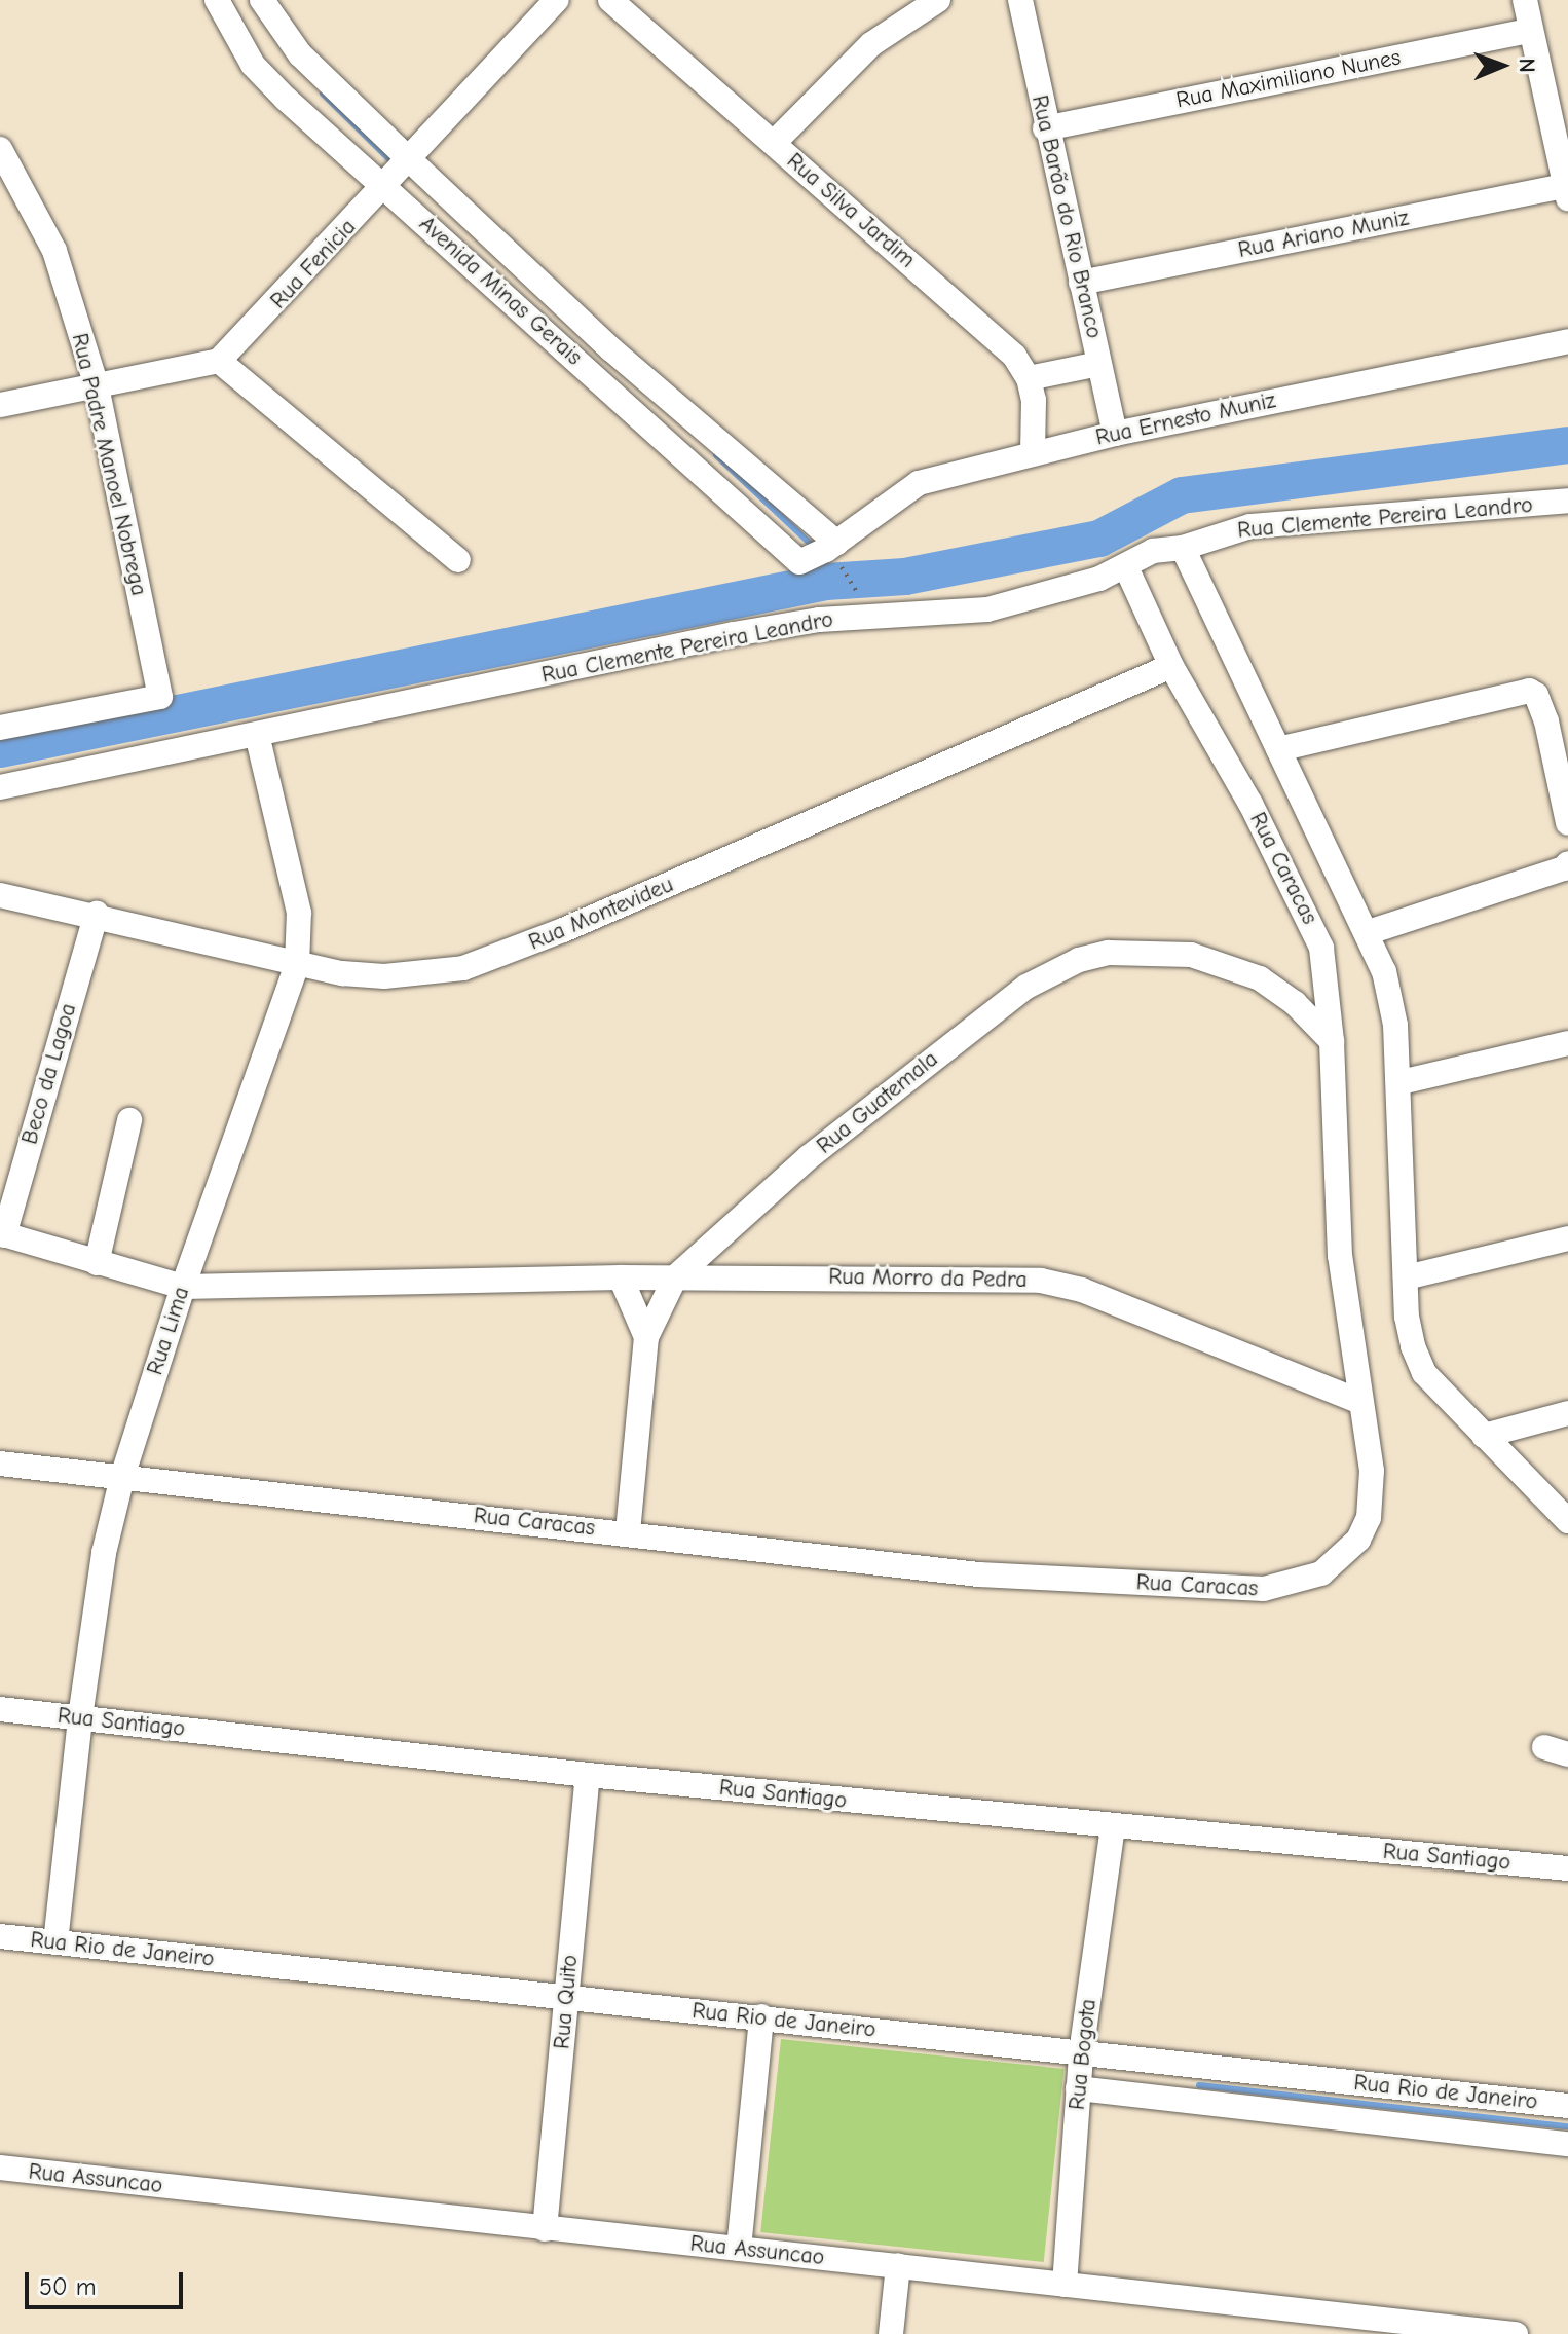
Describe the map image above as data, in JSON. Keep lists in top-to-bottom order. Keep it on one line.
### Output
{"streets":{"street":["Rua Maximiliano Nunes","Rua Silva Jardim","Rua Barão do Rio Branco","Rua Ariano Muniz","Rua Fenicia","Avenida Minas Gerais","Rua Ernesto Muniz","Rua Padre Manoel Nobrega","Rua Clemente Pereira Leandro","Rua Caracas","Rua Montevideu","Beco da Lagoa","Rua Guatemala","Rua Morro da Pedra","Rua Lima","Rua Santiago","Rua Rio de Janeiro","Rua Quito","Rua Bogota","Rua Assuncao"]},"crossings":[["Rua Maximiliano Nunes","Rua Barão do Rio Branco"],["Rua Barão do Rio Branco","Rua Ariano Muniz"],["Rua Barão do Rio Branco","Rua Ernesto Muniz"],["Rua Fenicia","Avenida Minas Gerais"],["Avenida Minas Gerais","Rua Ernesto Muniz"],["Rua Clemente Pereira Leandro","Rua Caracas"],["Rua Clemente Pereira Leandro","Rua Lima"],["Rua Caracas","Rua Montevideu"],["Rua Caracas","Rua Guatemala"],["Rua Caracas","Rua Morro da Pedra"],["Rua Caracas","Rua Lima"],["Rua Montevideu","Beco da Lagoa"],["Rua Montevideu","Rua Lima"],["Beco da Lagoa","Rua Morro da Pedra"],["Rua Guatemala","Rua Morro da Pedra"],["Rua Morro da Pedra","Rua Lima"],["Rua Lima","Rua Santiago"],["Rua Lima","Rua Rio de Janeiro"],["Rua Santiago","Rua Quito"],["Rua Santiago","Rua Bogota"],["Rua Rio de Janeiro","Rua Quito"],["Rua Rio de Janeiro","Rua Bogota"],["Rua Quito","Rua Assuncao"],["Rua Bogota","Rua Assuncao"]],"scale_bar":"50 m","north":"right"}
